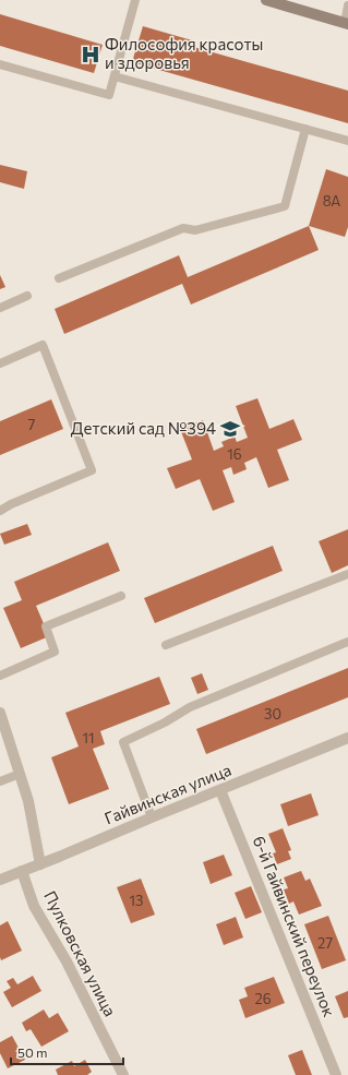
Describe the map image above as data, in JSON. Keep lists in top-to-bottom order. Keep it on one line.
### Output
{"streets":{"street":["Гайвинская улица","6-й Гайвинский переулок","Пулковская улица"]},"crossings":[["Гайвинская улица","6-й Гайвинский переулок"],["Гайвинская улица","Пулковская улица"]],"places":{"hospital":["Философия красоты и здоровья"],"school or university":["Детский сад №394"]},"house_numbers":["8А","7","16","30","11","13","27","26"],"scale_bar":"50 m"}
